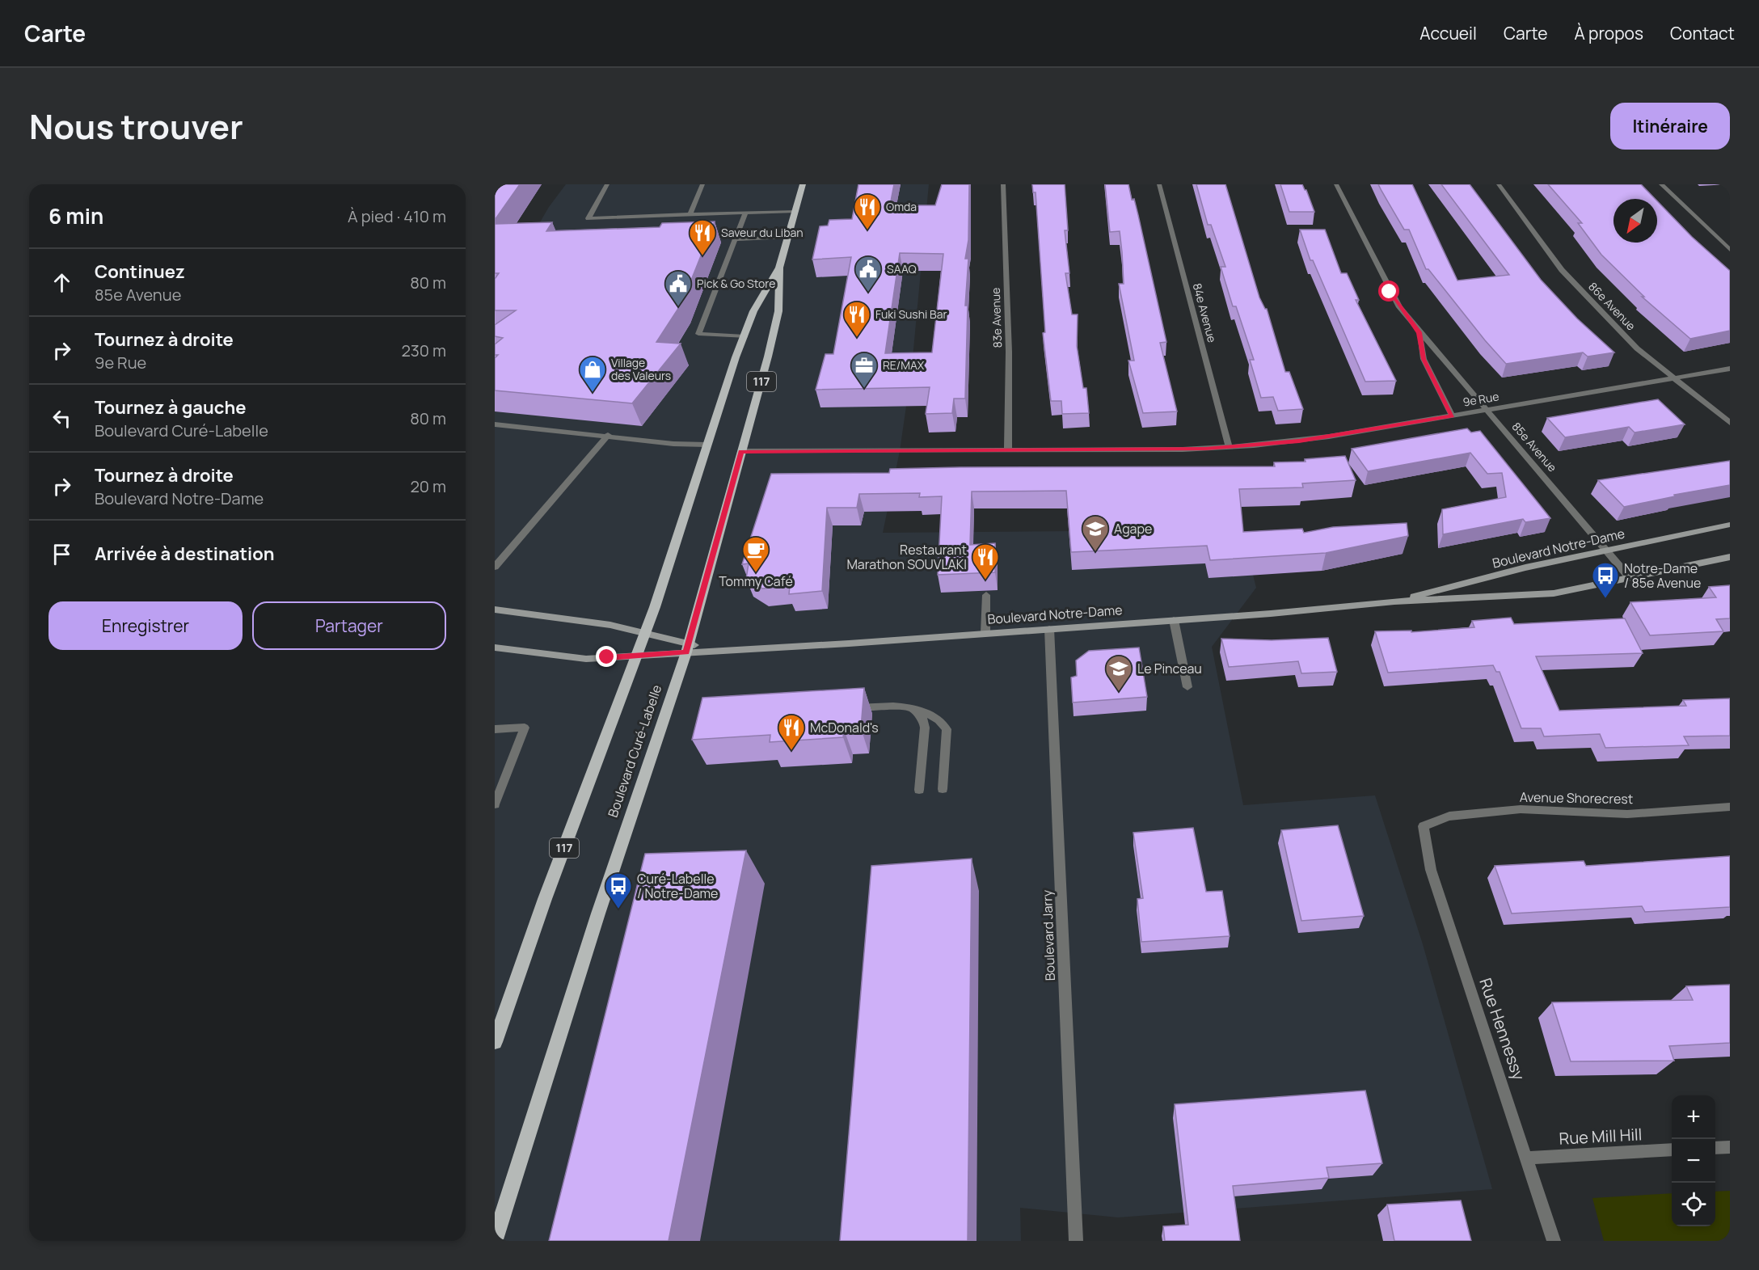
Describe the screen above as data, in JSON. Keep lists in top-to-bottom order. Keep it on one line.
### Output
{"streets":{"main road":["117","Boulevard Curé-Labelle"],"street":["86e Avenue","84e Avenue","83e Avenue","9e Rue","85e Avenue","Boulevard Notre-Dame","Avenue Shorecrest","Boulevard Jarry","Rue Hennessy","Rue Mill Hill"]},"crossings":[["86e Avenue","9e Rue"],["84e Avenue","9e Rue"],["83e Avenue","9e Rue"],["9e Rue","85e Avenue"],["9e Rue","Boulevard Curé-Labelle"],["85e Avenue","Boulevard Notre-Dame"],["Boulevard Notre-Dame","Boulevard Curé-Labelle"],["Boulevard Notre-Dame","Boulevard Jarry"],["Avenue Shorecrest","Rue Hennessy"],["Rue Hennessy","Rue Mill Hill"]],"places":{"restaurant":["Omda","Saveur du Liban","Fuki Sushi Bar","Restaurant Marathon SOUVLAKI","McDonald's"],"public building":["SAAQ","Pick & Go Store"],"office":["RE/MAX"],"shop":["Village des Valeurs"],"school or university":["Agape","Le Pinceau"],"cafe":["Tommy Café"],"bus stop":["Notre-Dame / 85e Avenue","Curé-Labelle / Notre-Dame"]},"north":"bottom left","page":{"header":"Carte","nav":["Accueil","Carte","À propos","Contact"],"title":"Nous trouver","buttons":["Itinéraire",["Enregistrer","Partager"]],"heading":["6 min","À pied · 410 m"],"list":[["Continuez","85e Avenue","80 m"],["Tournez à droite","9e Rue","230 m"],["Tournez à gauche","Boulevard Curé-Labelle","80 m"],["Tournez à droite","Boulevard Notre-Dame","20 m"],"Arrivée à destination"],"map_buttons":["+","−"]}}
